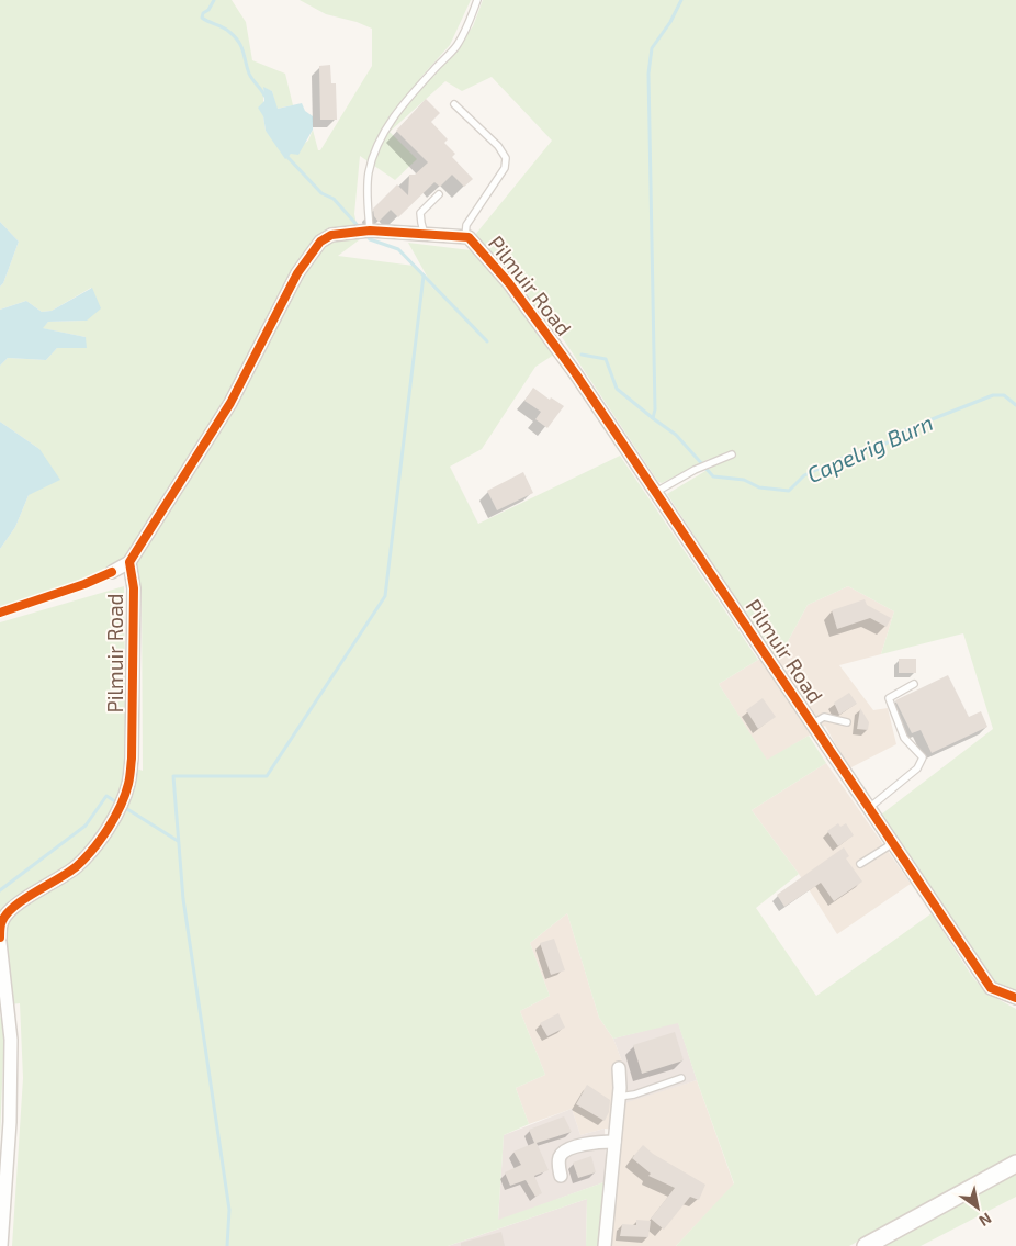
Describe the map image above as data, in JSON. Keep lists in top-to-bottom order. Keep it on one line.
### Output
{"streets":{"street":["Pilmuir Road"]},"water":["Capelrig Burn"],"north":"bottom right"}
